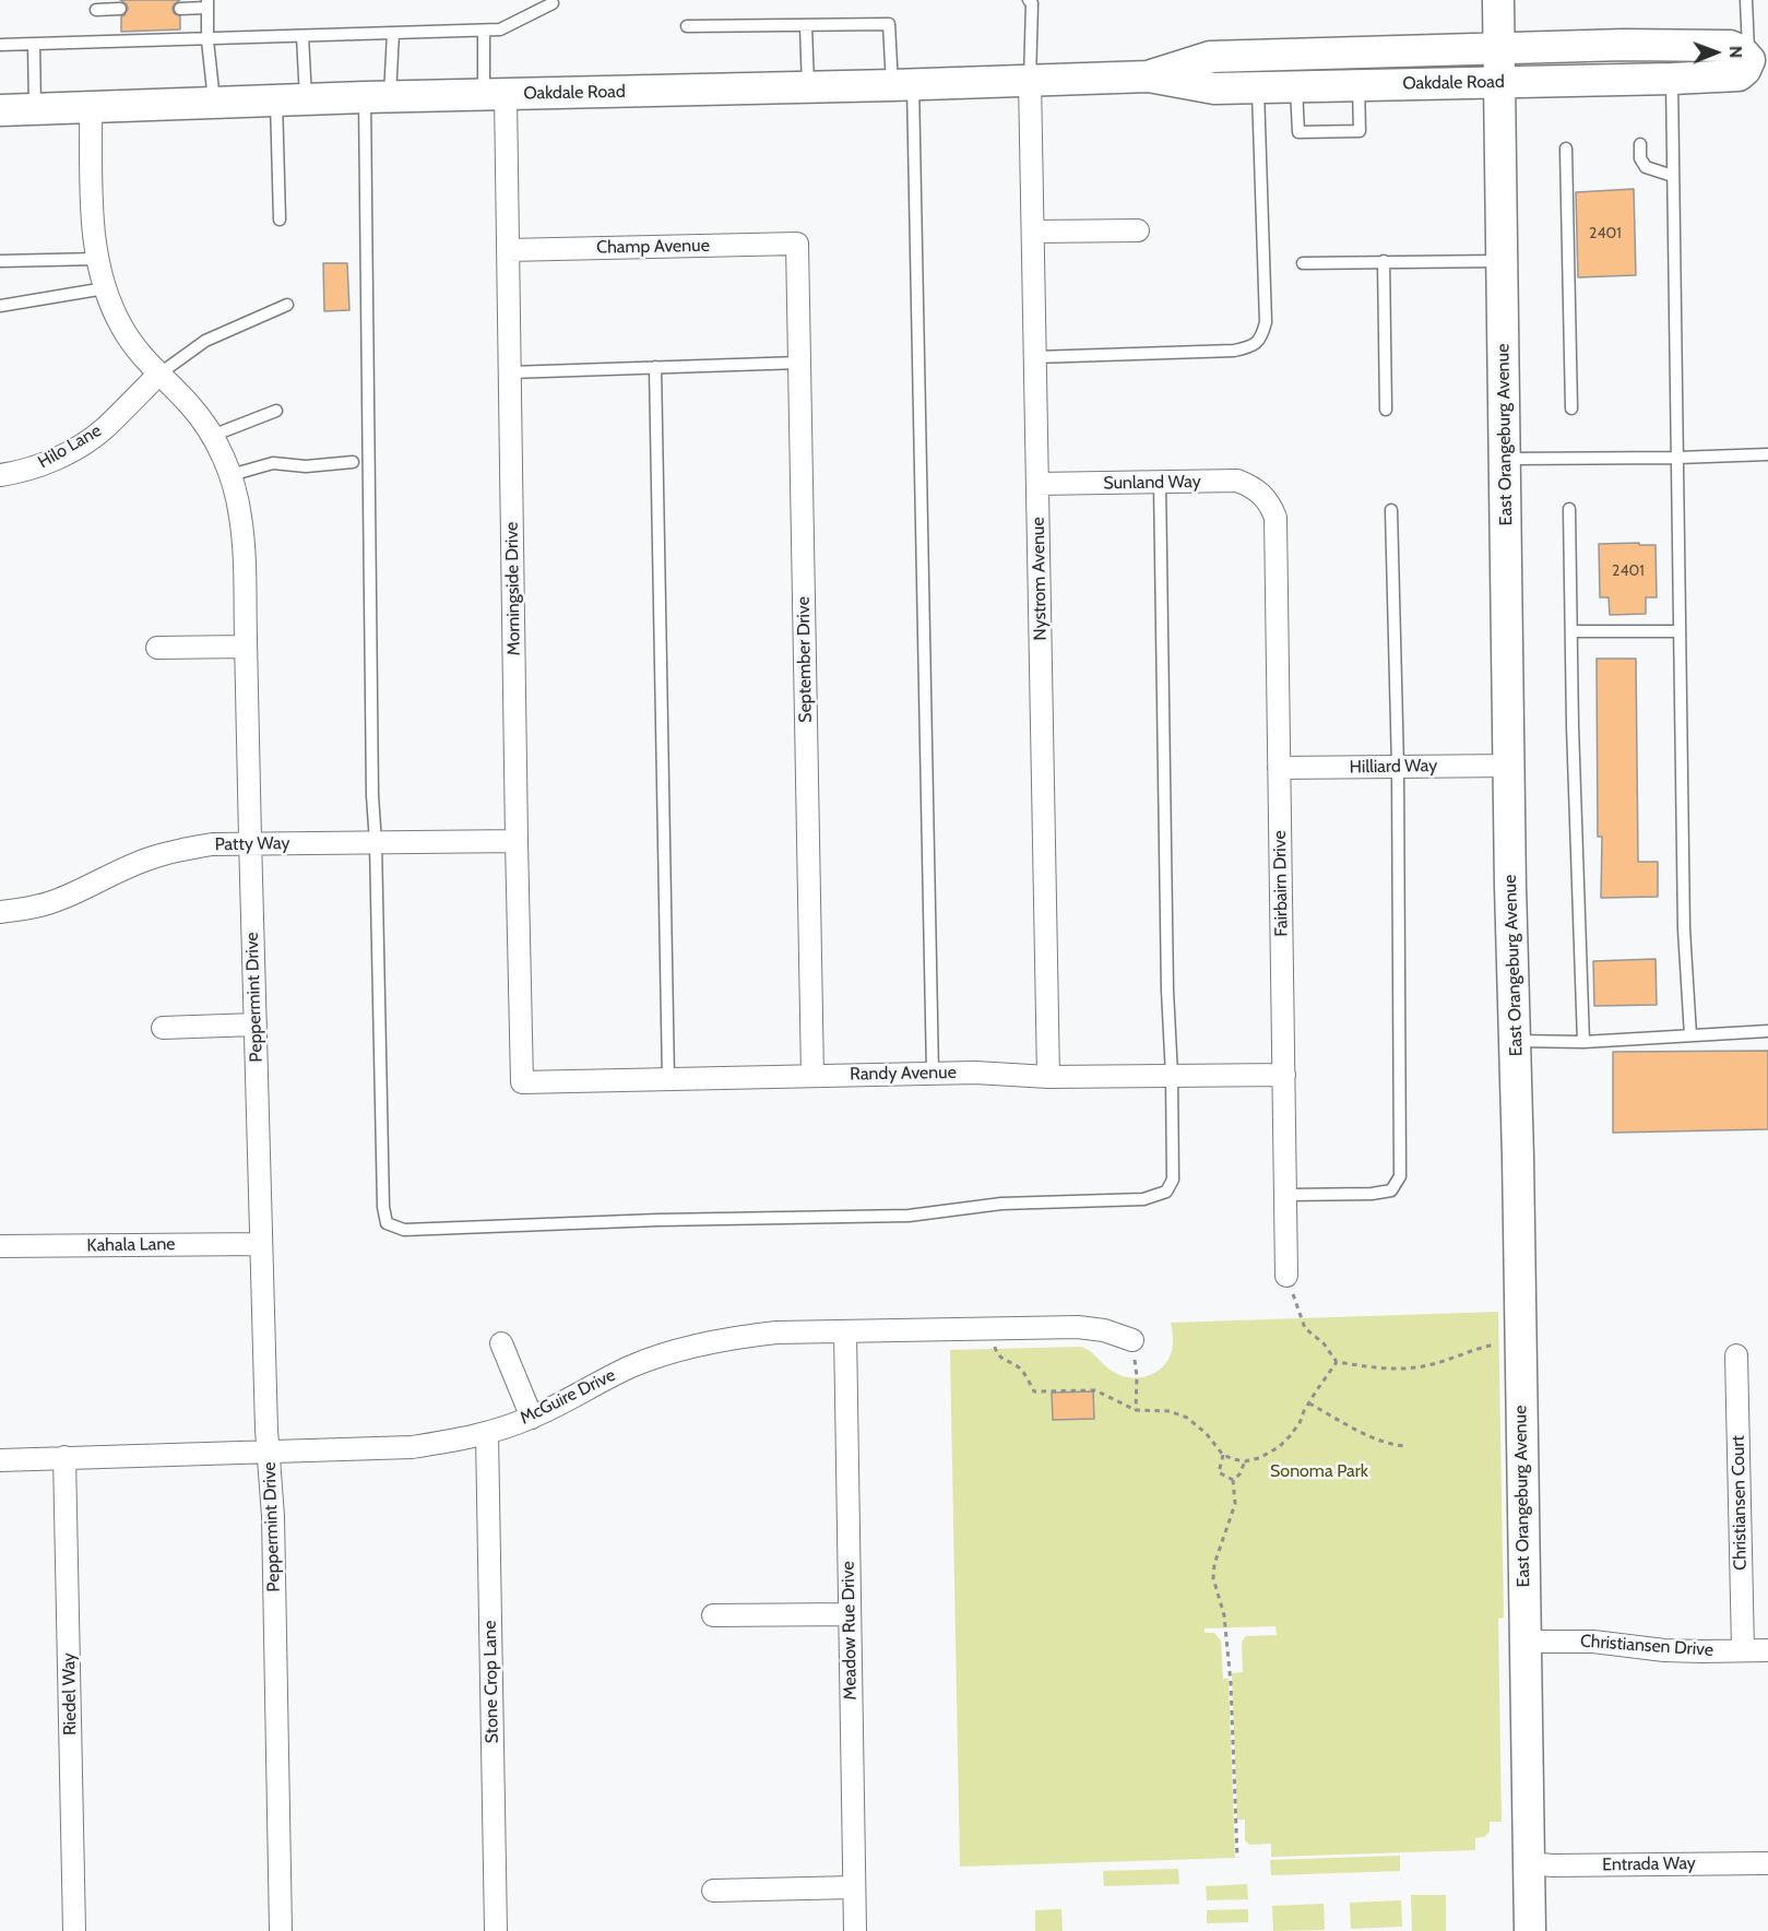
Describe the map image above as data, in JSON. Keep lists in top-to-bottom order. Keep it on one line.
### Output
{"streets":{"main road":["Oakdale Road","East Orangeburg Avenue"],"street":["Champ Avenue","Hilo Lane","Sunland Way","Nystrom Avenue","Morningside Drive","September Drive","Hilliard Way","Patty Way","Fairbairn Drive","Peppermint Drive","Randy Avenue","Kahala Lane","McGuire Drive","Christiansen Court","Meadow Rue Drive","Christiansen Drive","Stone Crop Lane","Riedel Way","Entrada Way"]},"crossings":[["Oakdale Road","East Orangeburg Avenue"],["Oakdale Road","Nystrom Avenue"],["Oakdale Road","Morningside Drive"],["Oakdale Road","Peppermint Drive"],["Champ Avenue","Morningside Drive"],["Champ Avenue","September Drive"],["East Orangeburg Avenue","Hilliard Way"],["East Orangeburg Avenue","Christiansen Drive"],["East Orangeburg Avenue","Entrada Way"],["Hilo Lane","Peppermint Drive"],["Sunland Way","Nystrom Avenue"],["Sunland Way","Fairbairn Drive"],["Nystrom Avenue","Randy Avenue"],["Morningside Drive","Patty Way"],["Morningside Drive","Randy Avenue"],["September Drive","Randy Avenue"],["Hilliard Way","Fairbairn Drive"],["Patty Way","Peppermint Drive"],["Fairbairn Drive","Randy Avenue"],["Peppermint Drive","Kahala Lane"],["Peppermint Drive","McGuire Drive"],["McGuire Drive","Meadow Rue Drive"],["McGuire Drive","Stone Crop Lane"],["McGuire Drive","Riedel Way"],["Christiansen Court","Christiansen Drive"]],"parks":["Sonoma Park"],"house_numbers":["2401","2401"],"north":"right"}
